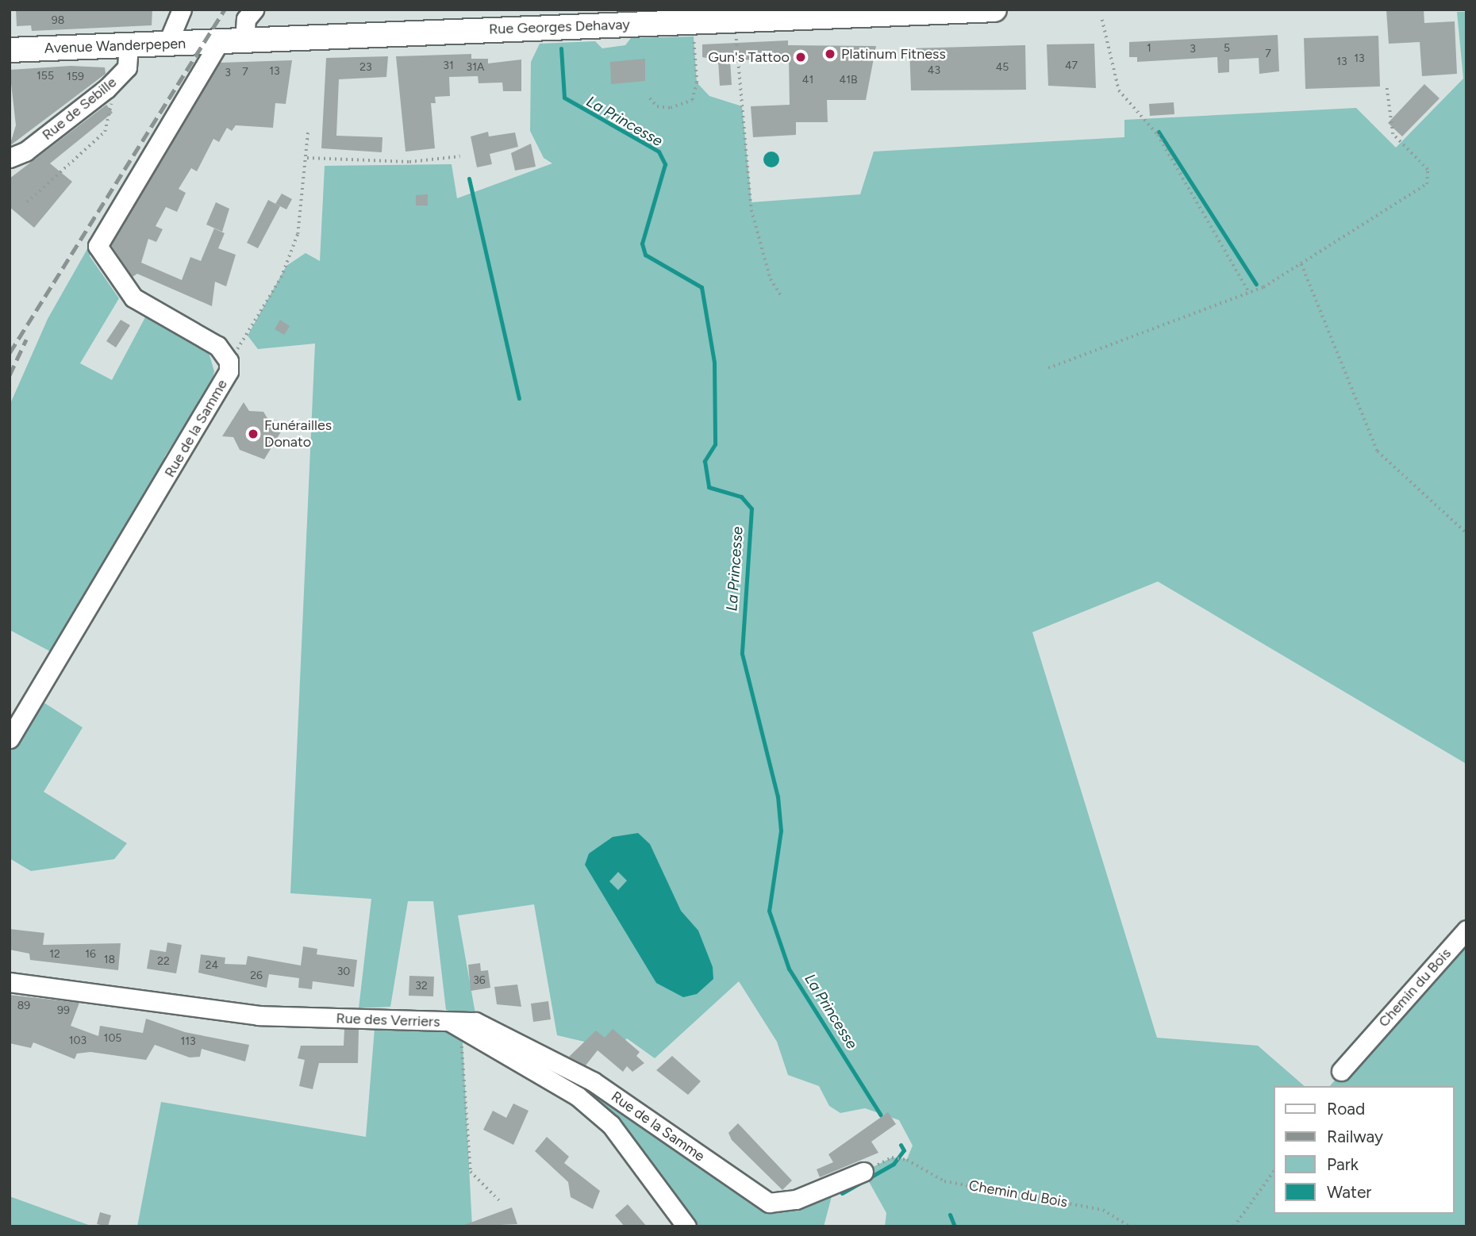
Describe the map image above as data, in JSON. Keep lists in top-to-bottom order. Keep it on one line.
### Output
{"streets":{"main road":["Rue Georges Dehavay","Avenue Wanderpepen"],"street":["Rue de Sebille","Rue de la Samme","Chemin du Bois","Rue des Verriers"]},"crossings":[["Rue Georges Dehavay","Avenue Wanderpepen"],["Rue Georges Dehavay","Rue de la Samme"],["Avenue Wanderpepen","Rue de Sebille"],["Avenue Wanderpepen","Rue de la Samme"],["Rue de la Samme","Rue des Verriers"]],"water":["La Princesse"],"places":["Platinum Fitness","Gun's Tattoo","Funérailles Donato"],"house_numbers":["98","1","5","3","7","13","13","31","47","23","31A","45","43","13","7","3","155","159","41","41B","12","16","18","22","24","30","26","36","32","89","99","105","103","113"],"legend":["Road","Railway","Park","Water"]}
